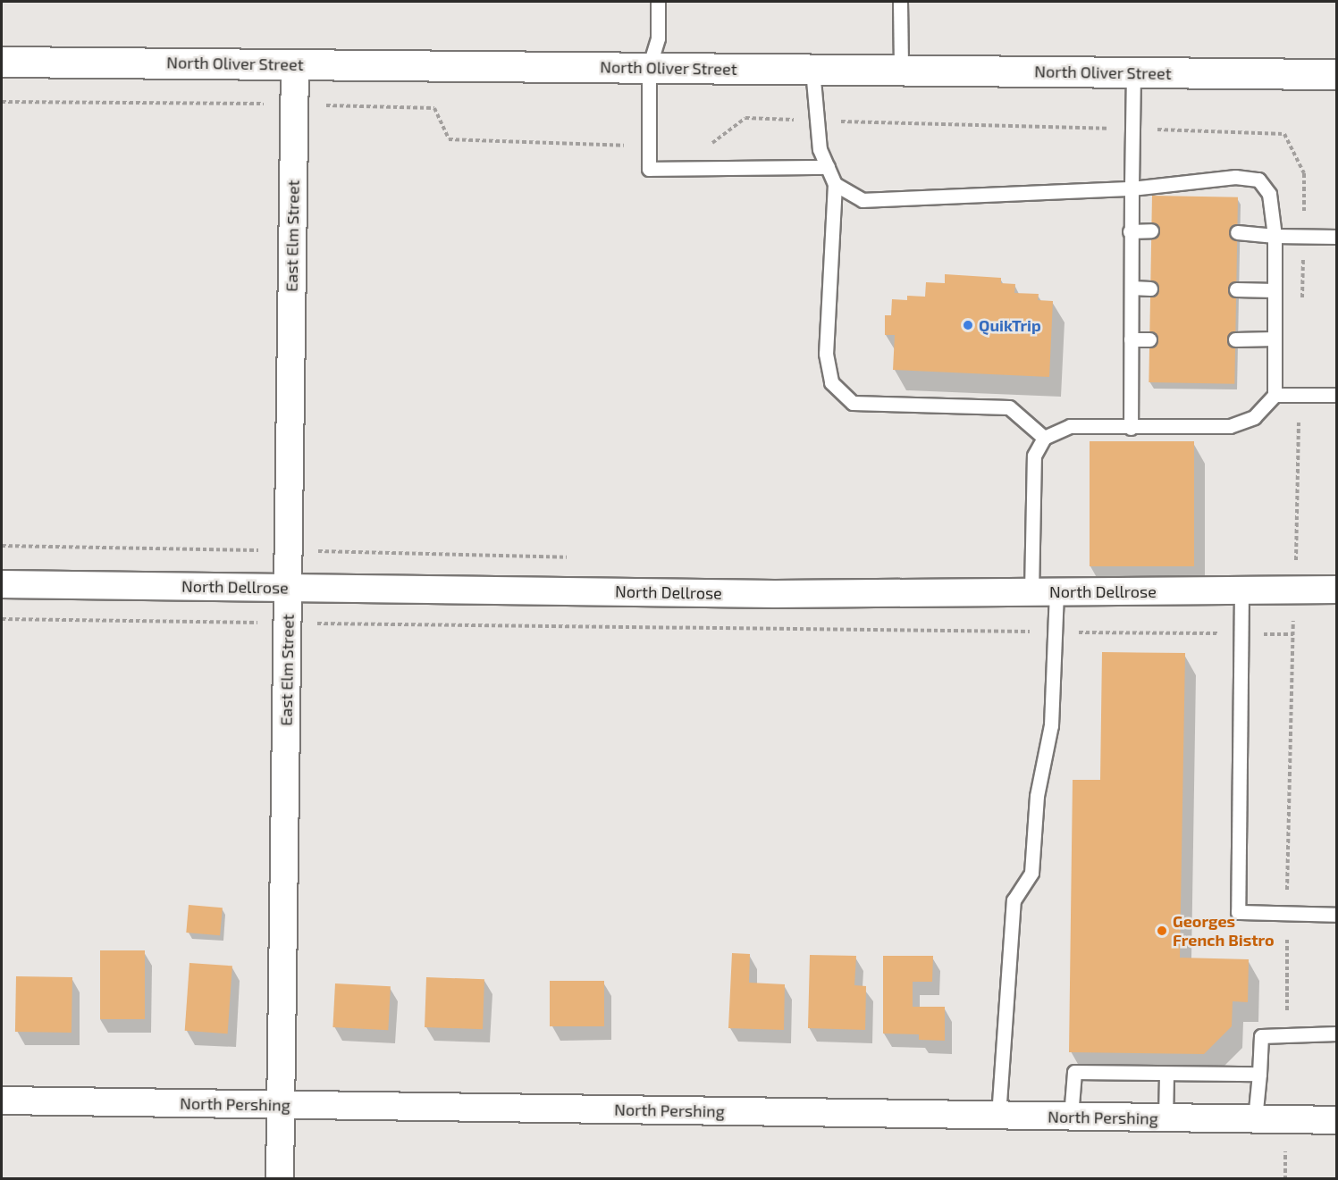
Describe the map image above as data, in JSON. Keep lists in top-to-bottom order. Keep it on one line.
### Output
{"streets":{"main road":["North Oliver Street"],"street":["East Elm Street","North Dellrose","North Pershing"]},"crossings":[["North Oliver Street","East Elm Street"],["East Elm Street","North Dellrose"],["East Elm Street","North Pershing"]],"places":["QuikTrip","Georges French Bistro"]}
